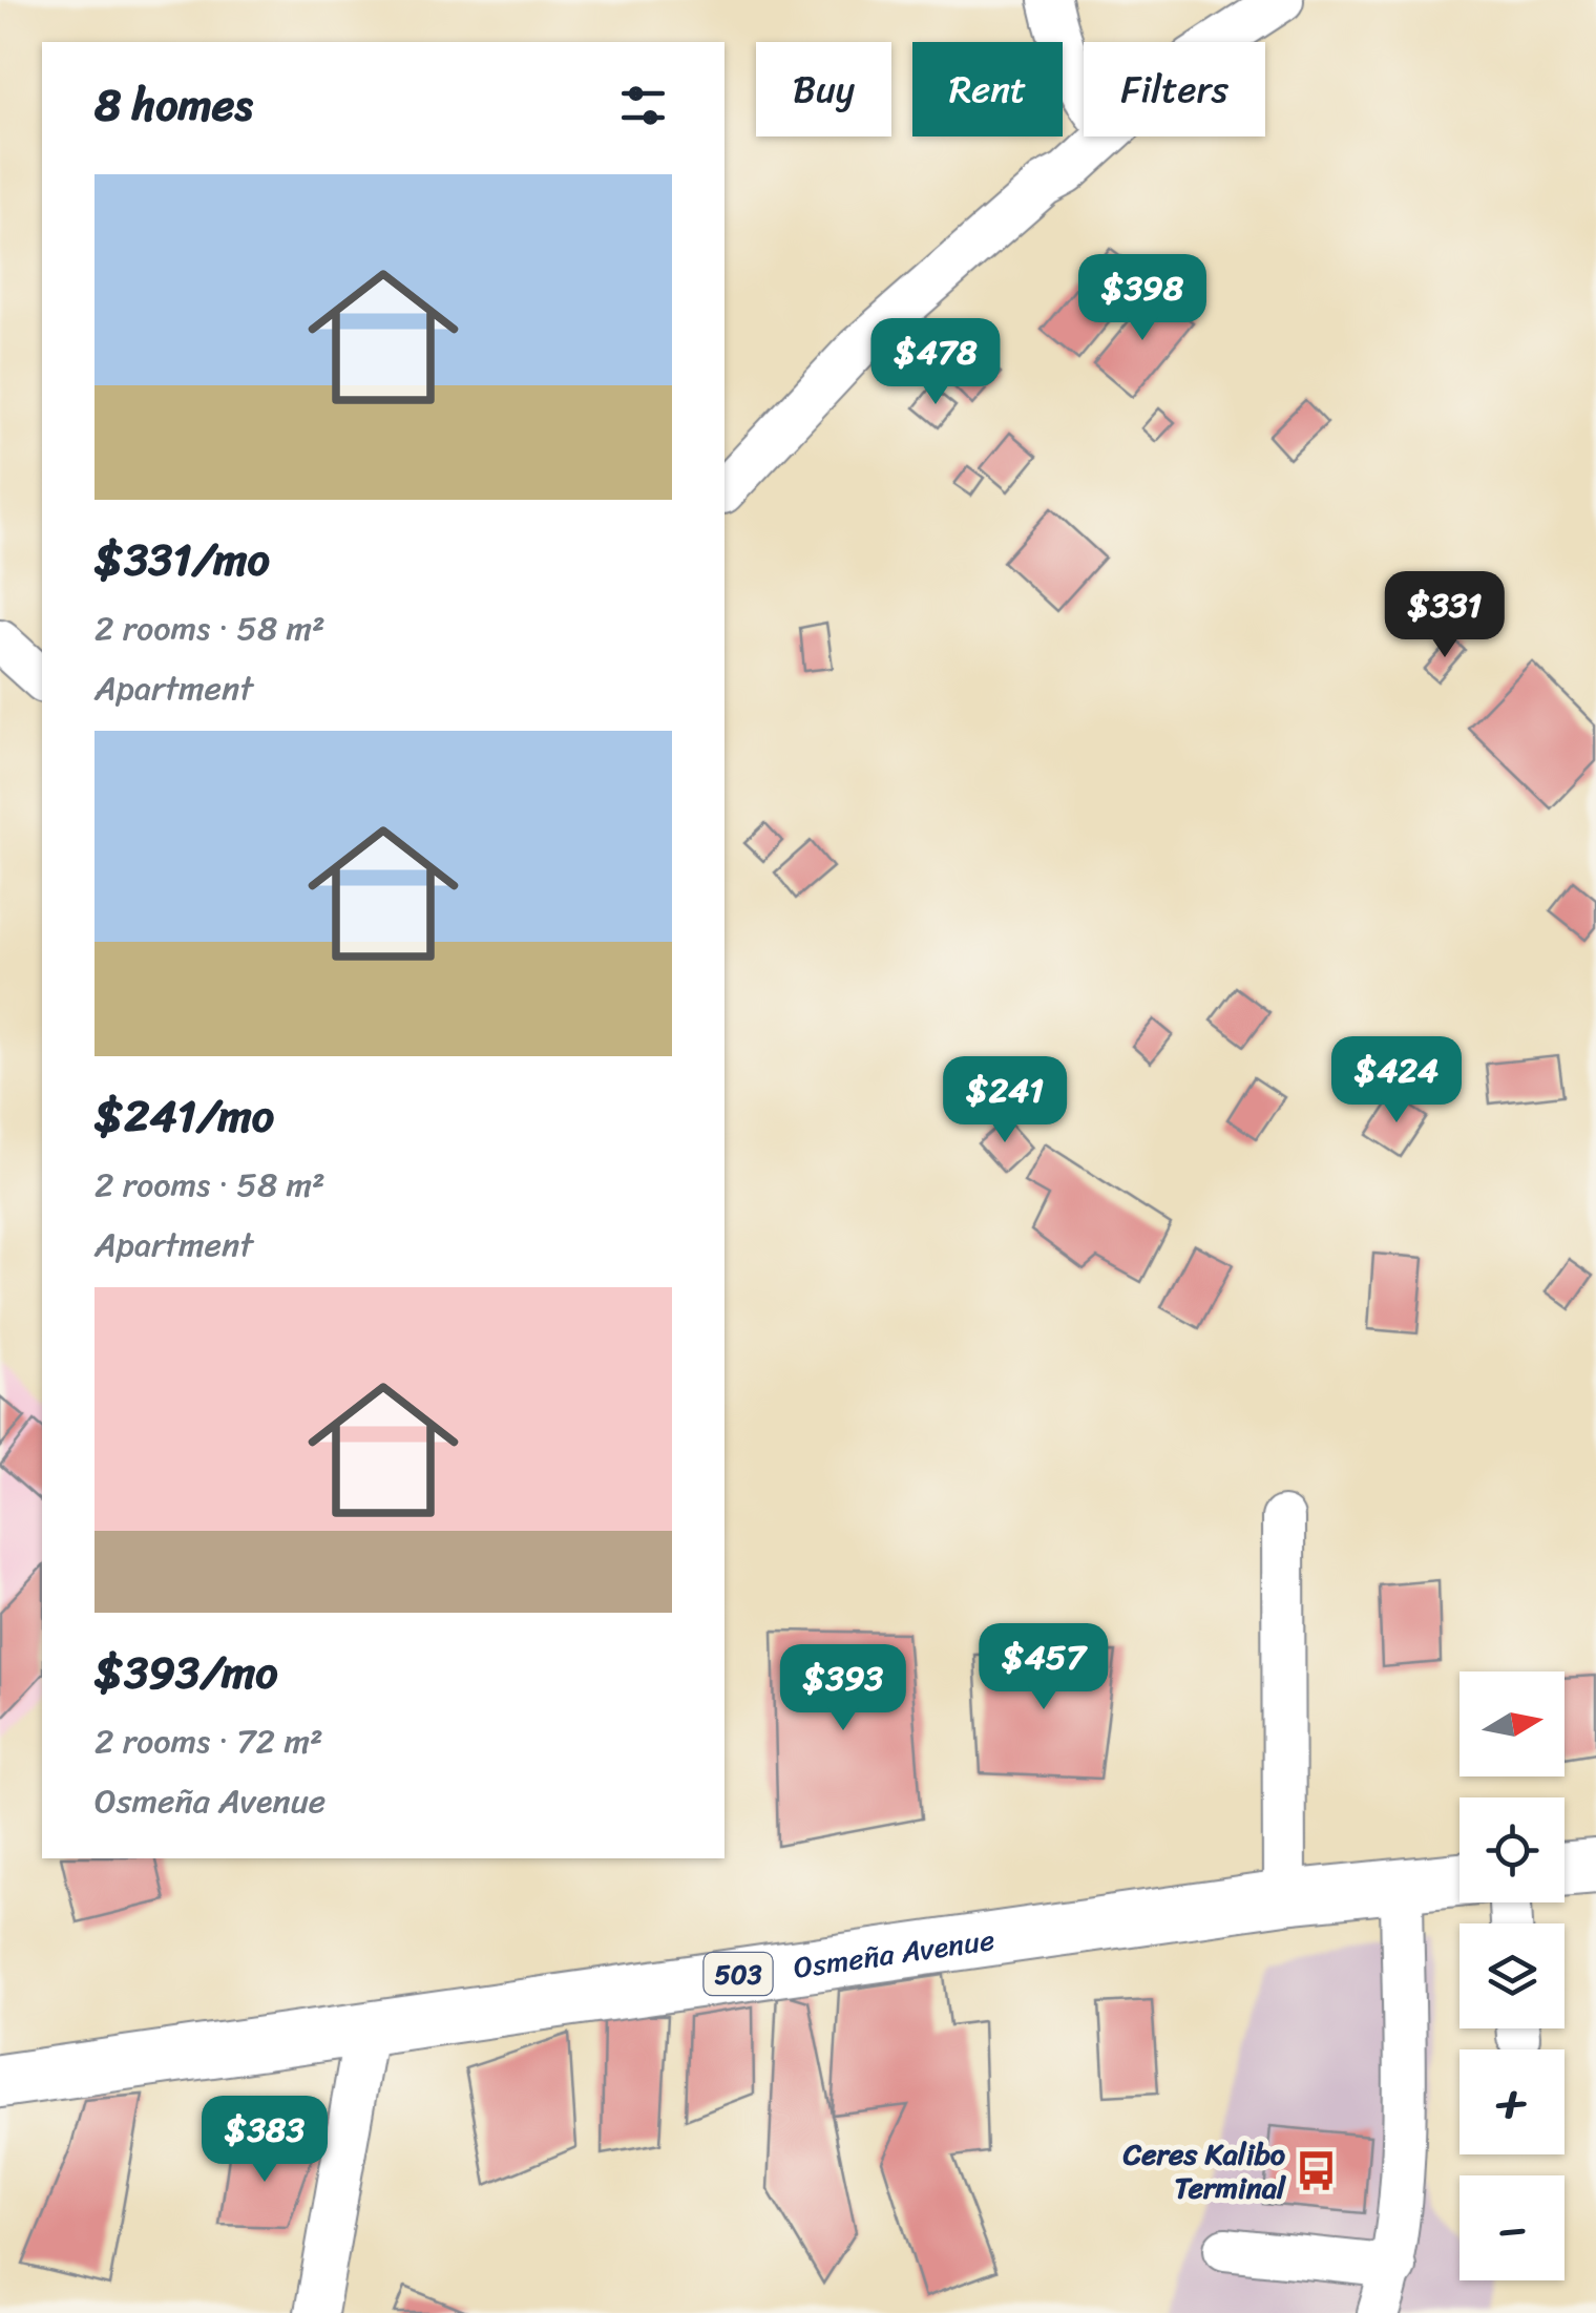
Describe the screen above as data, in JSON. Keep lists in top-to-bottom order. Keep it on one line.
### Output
{"streets":{"main road":["Osmeña Avenue","503"]},"places":{"bus stop":["Ceres Kalibo Terminal"]},"north":"right","page":{"chip":["Buy","Rent","Filters"],"heading":"8 homes","list":[{"name":"$331/mo","note":"2 rooms · 58 m² · Apartment"},{"name":"$241/mo","note":"2 rooms · 58 m² · Apartment"},{"name":"$393/mo","note":"2 rooms · 72 m² · Osmeña Avenue"}],"price":["$398","$478","$331","$424","$241","$457","$393","$383"],"map_buttons":["+","−"]}}
